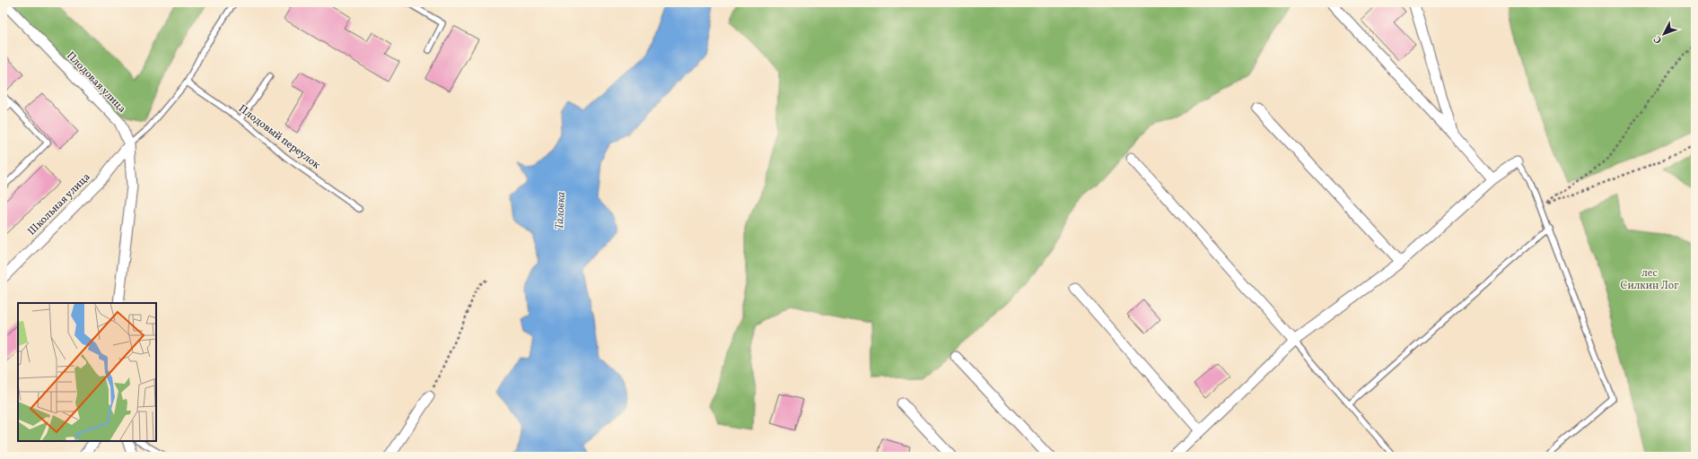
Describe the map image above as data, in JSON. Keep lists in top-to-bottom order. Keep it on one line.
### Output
{"streets":{"street":["Плодовая улица","Школьная улица"],"lane":["Плодовый переулок"]},"crossings":[["Плодовая улица","Школьная улица"]],"water":["Таловка"],"parks":["лес Силкин Лог"],"north":"bottom left"}
